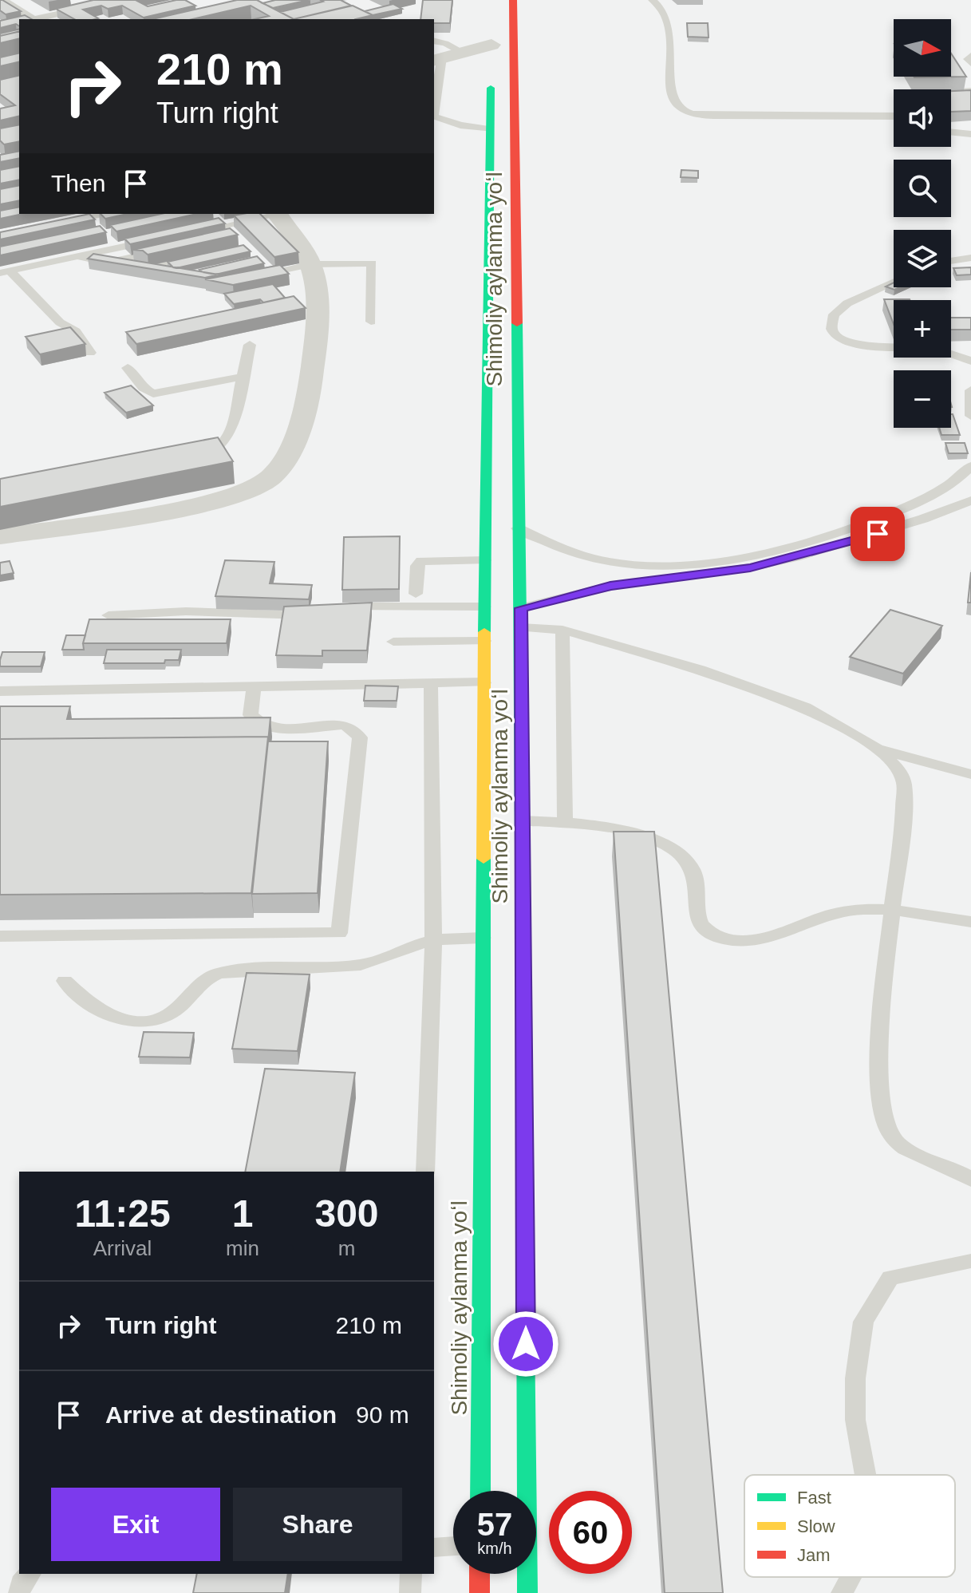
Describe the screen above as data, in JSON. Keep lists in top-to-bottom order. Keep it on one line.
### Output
{"streets":{"main road":["Shimoliy aylanma yoʻl"]},"legend":["Fast","Slow","Jam"],"north":"right","page":{"map_buttons":["+","−"],"turn":["210 m","Turn right"],"then":"Then","eta":["11:25","Arrival","1","min","300","m"],"list":[{"name":"Turn right","value":"210 m"},{"name":"Arrive at destination","value":"90 m"}],"buttons":["Exit","Share"],"speed":"57 km/h","limit":"60"}}
